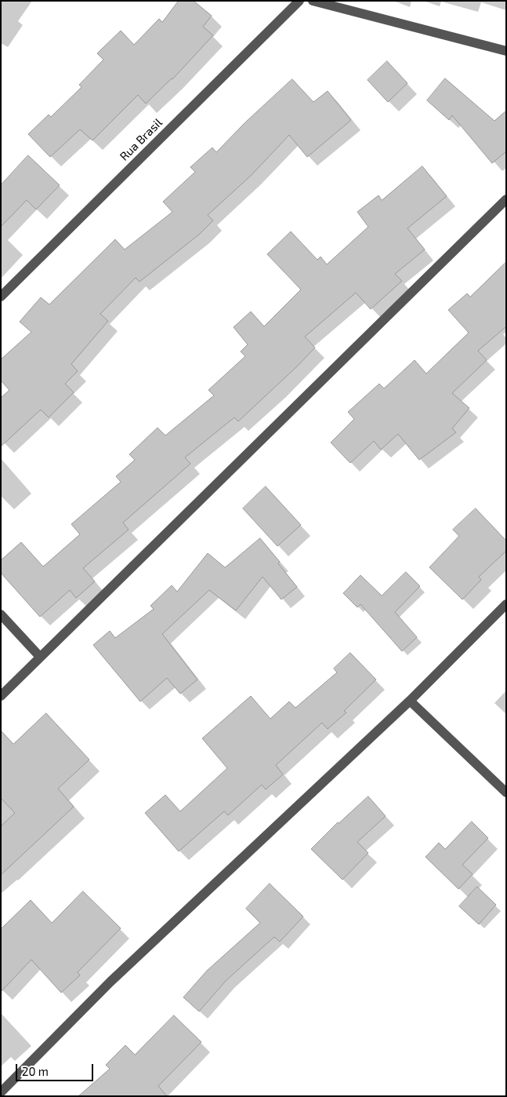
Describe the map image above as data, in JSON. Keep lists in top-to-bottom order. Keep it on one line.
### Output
{"streets":{"street":["Rua Brasil"]},"scale_bar":"20 m"}
